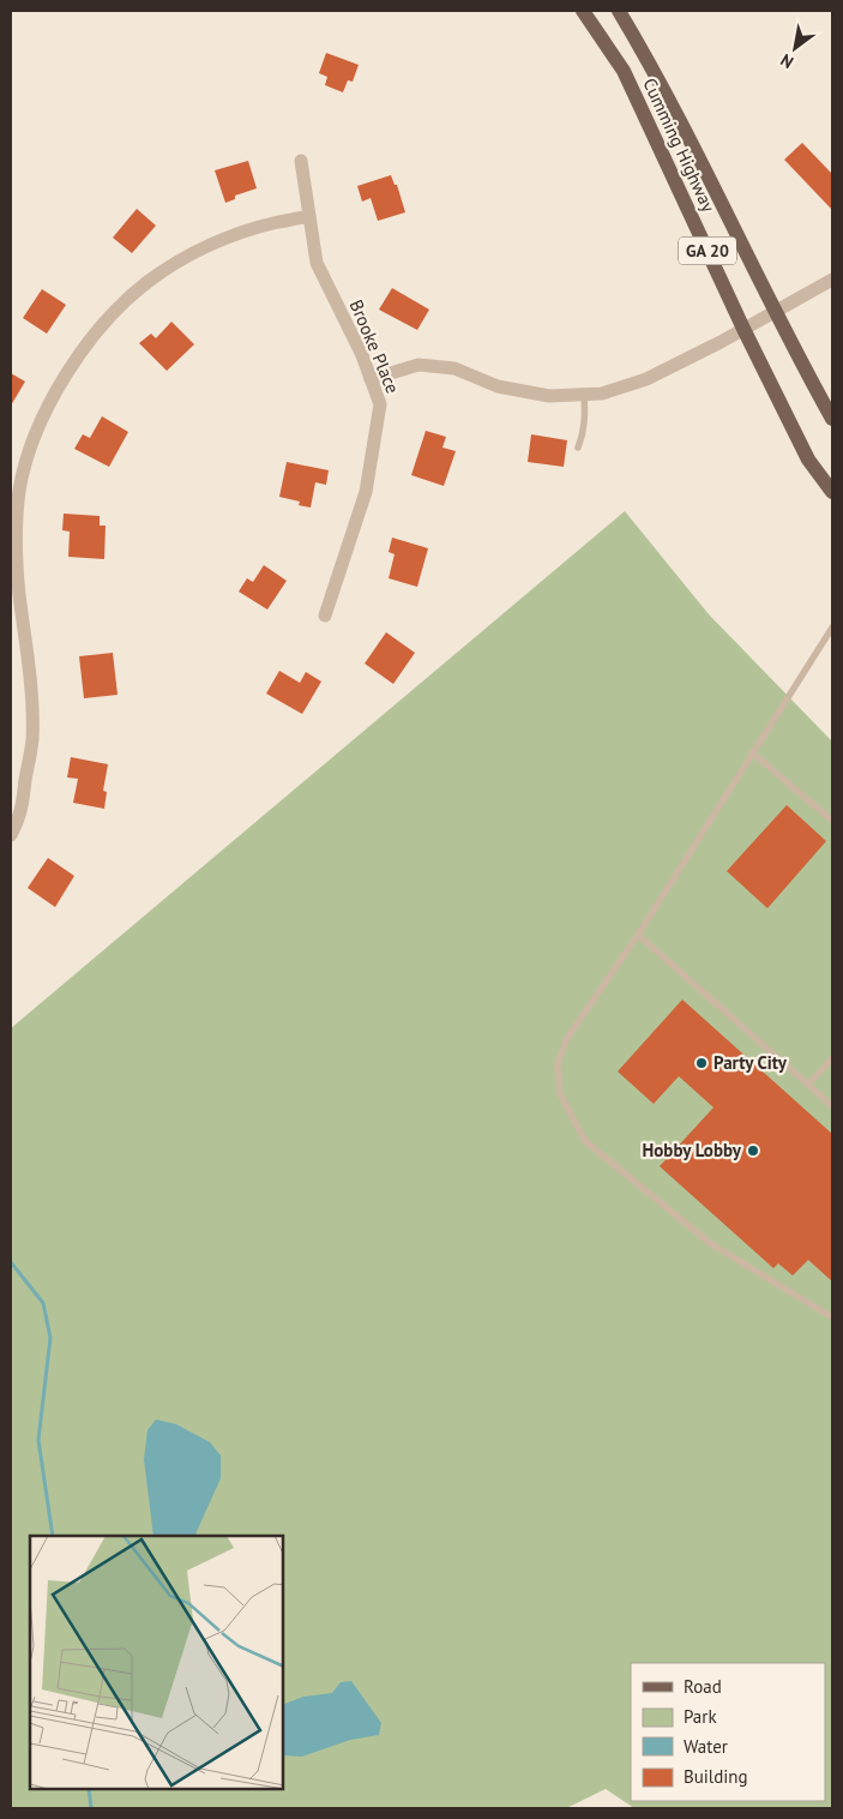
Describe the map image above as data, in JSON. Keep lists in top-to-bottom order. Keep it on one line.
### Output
{"streets":{"main road":["Cumming Highway","GA 20"],"street":["Brooke Place"]},"places":["Party City","Hobby Lobby"],"legend":["Road","Park","Water","Building"],"north":"bottom left"}
